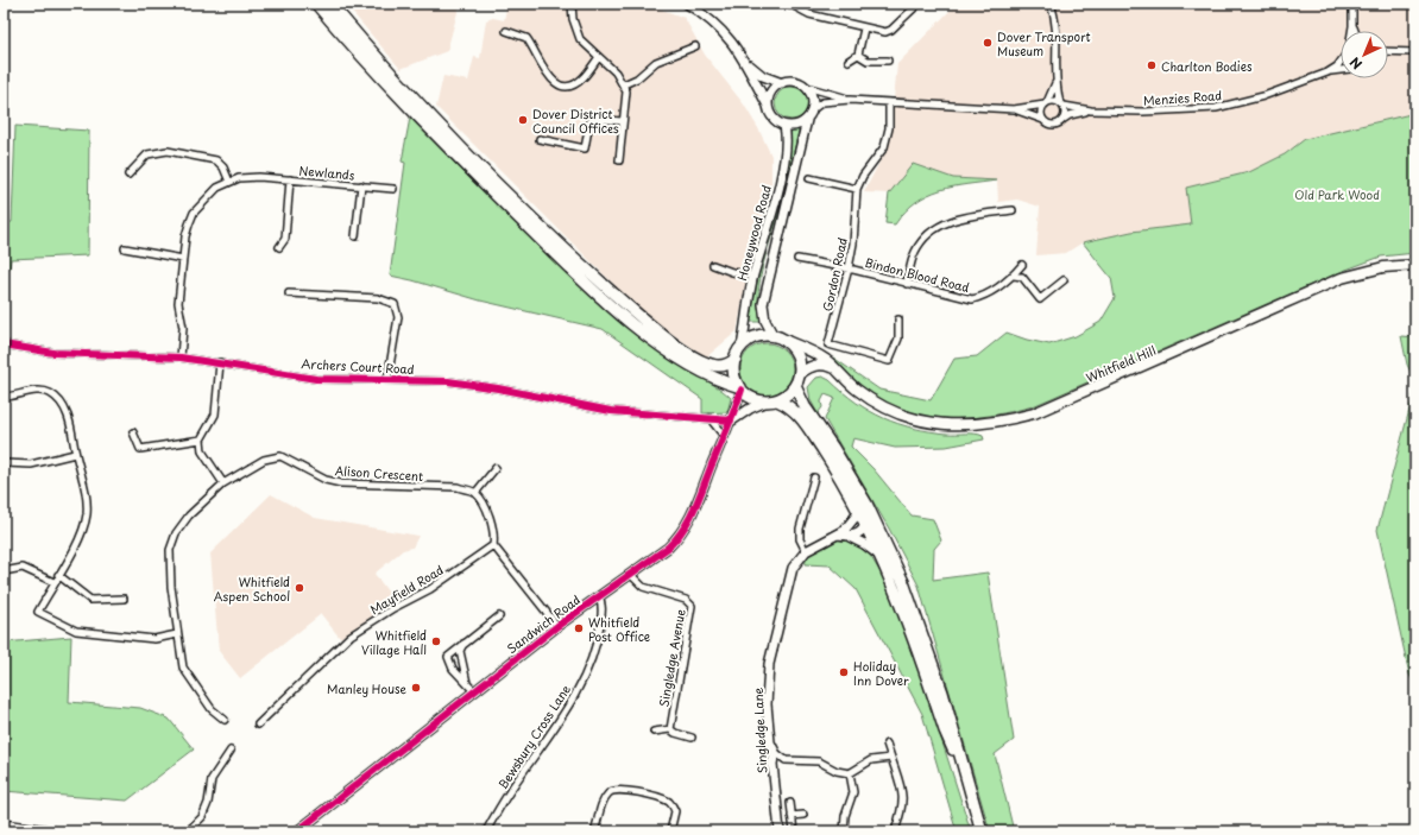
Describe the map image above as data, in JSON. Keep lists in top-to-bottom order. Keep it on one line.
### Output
{"streets":{"main road":["Whitfield Hill"],"street":["Menzies Road","Newlands","Honeywood Road","Gordon Road","Bindon Blood Road","Archers Court Road","Alison Crescent","Mayfield Road","Sandwich Road","Singledge Avenue","Singledge Lane","Bewsbury Cross Lane"]},"crossings":[["Newlands","Archers Court Road"],["Honeywood Road","Whitfield Hill"],["Honeywood Road","Sandwich Road"],["Gordon Road","Bindon Blood Road"],["Whitfield Hill","Sandwich Road"],["Archers Court Road","Sandwich Road"],["Sandwich Road","Singledge Avenue"],["Sandwich Road","Bewsbury Cross Lane"]],"parks":["Old Park Wood"],"places":["Dover Transport Museum","Charlton Bodies","Dover District Council Offices","Whitfield Aspen School","Whitfield Post Office","Whitfield Village Hall","Holiday Inn Dover","Manley House"],"north":"bottom left"}
